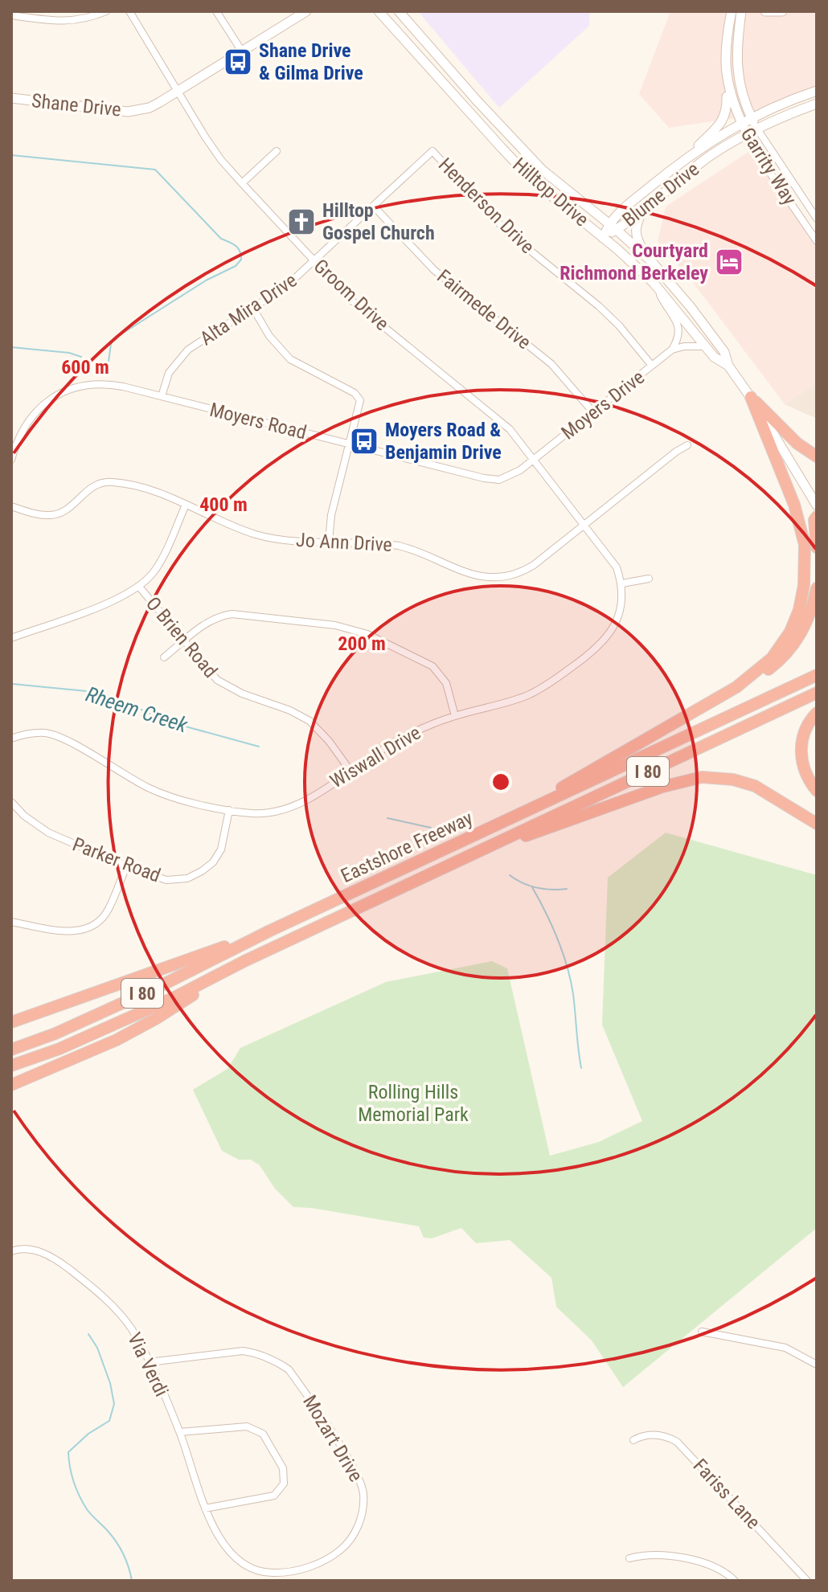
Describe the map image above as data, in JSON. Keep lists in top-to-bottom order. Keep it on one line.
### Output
{"streets":{"highway":["I 80","Eastshore Freeway"],"street":["Shane Drive","Garrity Way","Hilltop Drive","Blume Drive","Henderson Drive","Groom Drive","Alta Mira Drive","Fairmede Drive","Moyers Drive","Moyers Road","Jo Ann Drive","O Brien Road","Wiswall Drive","Parker Road","Via Verdi","Mozart Drive","Fariss Lane"]},"crossings":[["Shane Drive","Groom Drive"],["Garrity Way","Blume Drive"],["Hilltop Drive","Blume Drive"],["Henderson Drive","Alta Mira Drive"],["Henderson Drive","Moyers Drive"],["Groom Drive","Alta Mira Drive"],["Groom Drive","Moyers Drive"],["Groom Drive","Moyers Road"],["Alta Mira Drive","Fairmede Drive"],["Alta Mira Drive","Moyers Road"],["Fairmede Drive","Moyers Drive"],["Moyers Drive","Moyers Road"],["O Brien Road","Wiswall Drive"],["Wiswall Drive","Parker Road"],["Via Verdi","Mozart Drive"]],"water":["Rheem Creek"],"parks":["Rolling Hills Memorial Park"],"places":{"bus stop":["Shane Drive & Gilma Drive","Moyers Road & Benjamin Drive"],"church":["Hilltop Gospel Church"],"hotel":["Courtyard Richmond Berkeley"]},"rings":["600 m","400 m","200 m"]}
